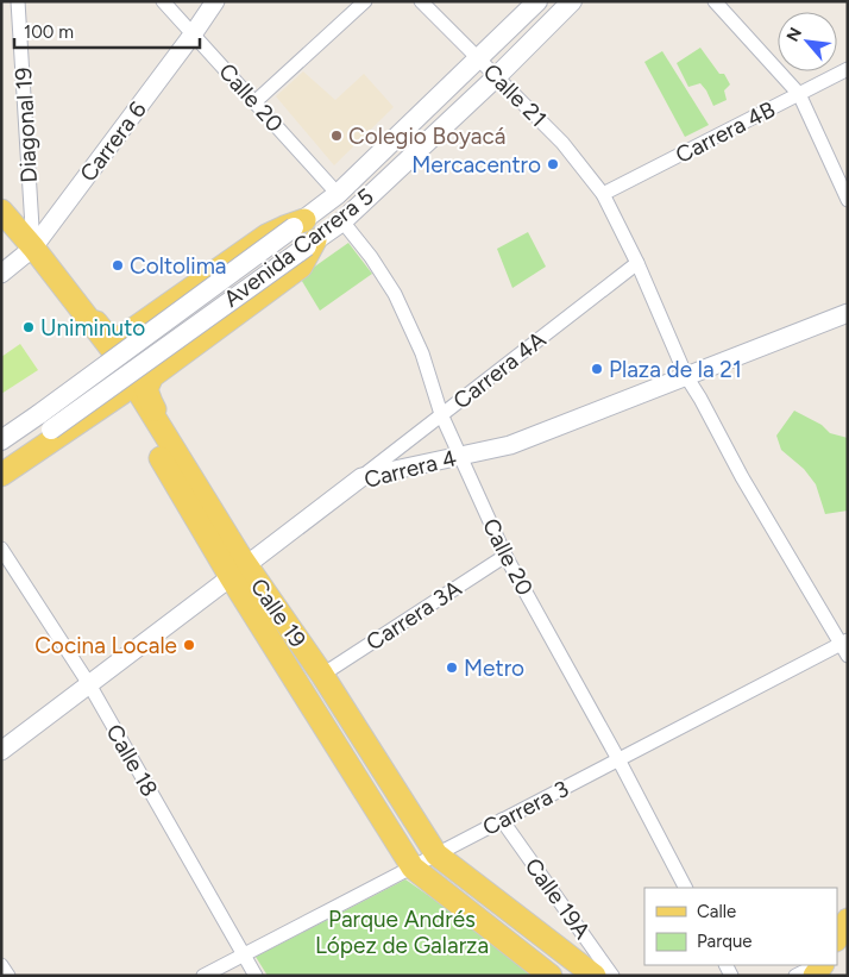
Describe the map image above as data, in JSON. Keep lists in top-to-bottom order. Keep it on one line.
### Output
{"streets":{"main road":["Avenida Carrera 5","Calle 19"],"street":["Calle 21","Calle 20","Diagonal 19","Carrera 4B","Carrera 6","Carrera 4A","Carrera 4","Carrera 3A","Calle 18","Carrera 3","Calle 19A"]},"crossings":[["Calle 21","Carrera 4B"],["Calle 21","Avenida Carrera 5"],["Calle 21","Carrera 4A"],["Calle 21","Carrera 4"],["Calle 21","Carrera 3"],["Calle 20","Carrera 6"],["Calle 20","Avenida Carrera 5"],["Calle 20","Carrera 4A"],["Calle 20","Carrera 4"],["Calle 20","Carrera 3A"],["Calle 20","Carrera 3"],["Diagonal 19","Carrera 6"],["Diagonal 19","Calle 19"],["Carrera 6","Calle 19"],["Carrera 4A","Carrera 4"],["Carrera 4","Calle 19"],["Carrera 4","Calle 18"],["Calle 19","Carrera 3A"],["Calle 19","Carrera 3"],["Calle 18","Carrera 3"],["Carrera 3","Calle 19A"]],"parks":["Parque Andrés López de Galarza"],"places":["Colegio Boyacá","Mercacentro","Coltolima","Uniminuto","Plaza de la 21","Cocina Locale","Metro"],"legend":["Calle","Parque"],"scale_bar":"100 m","north":"top left"}
